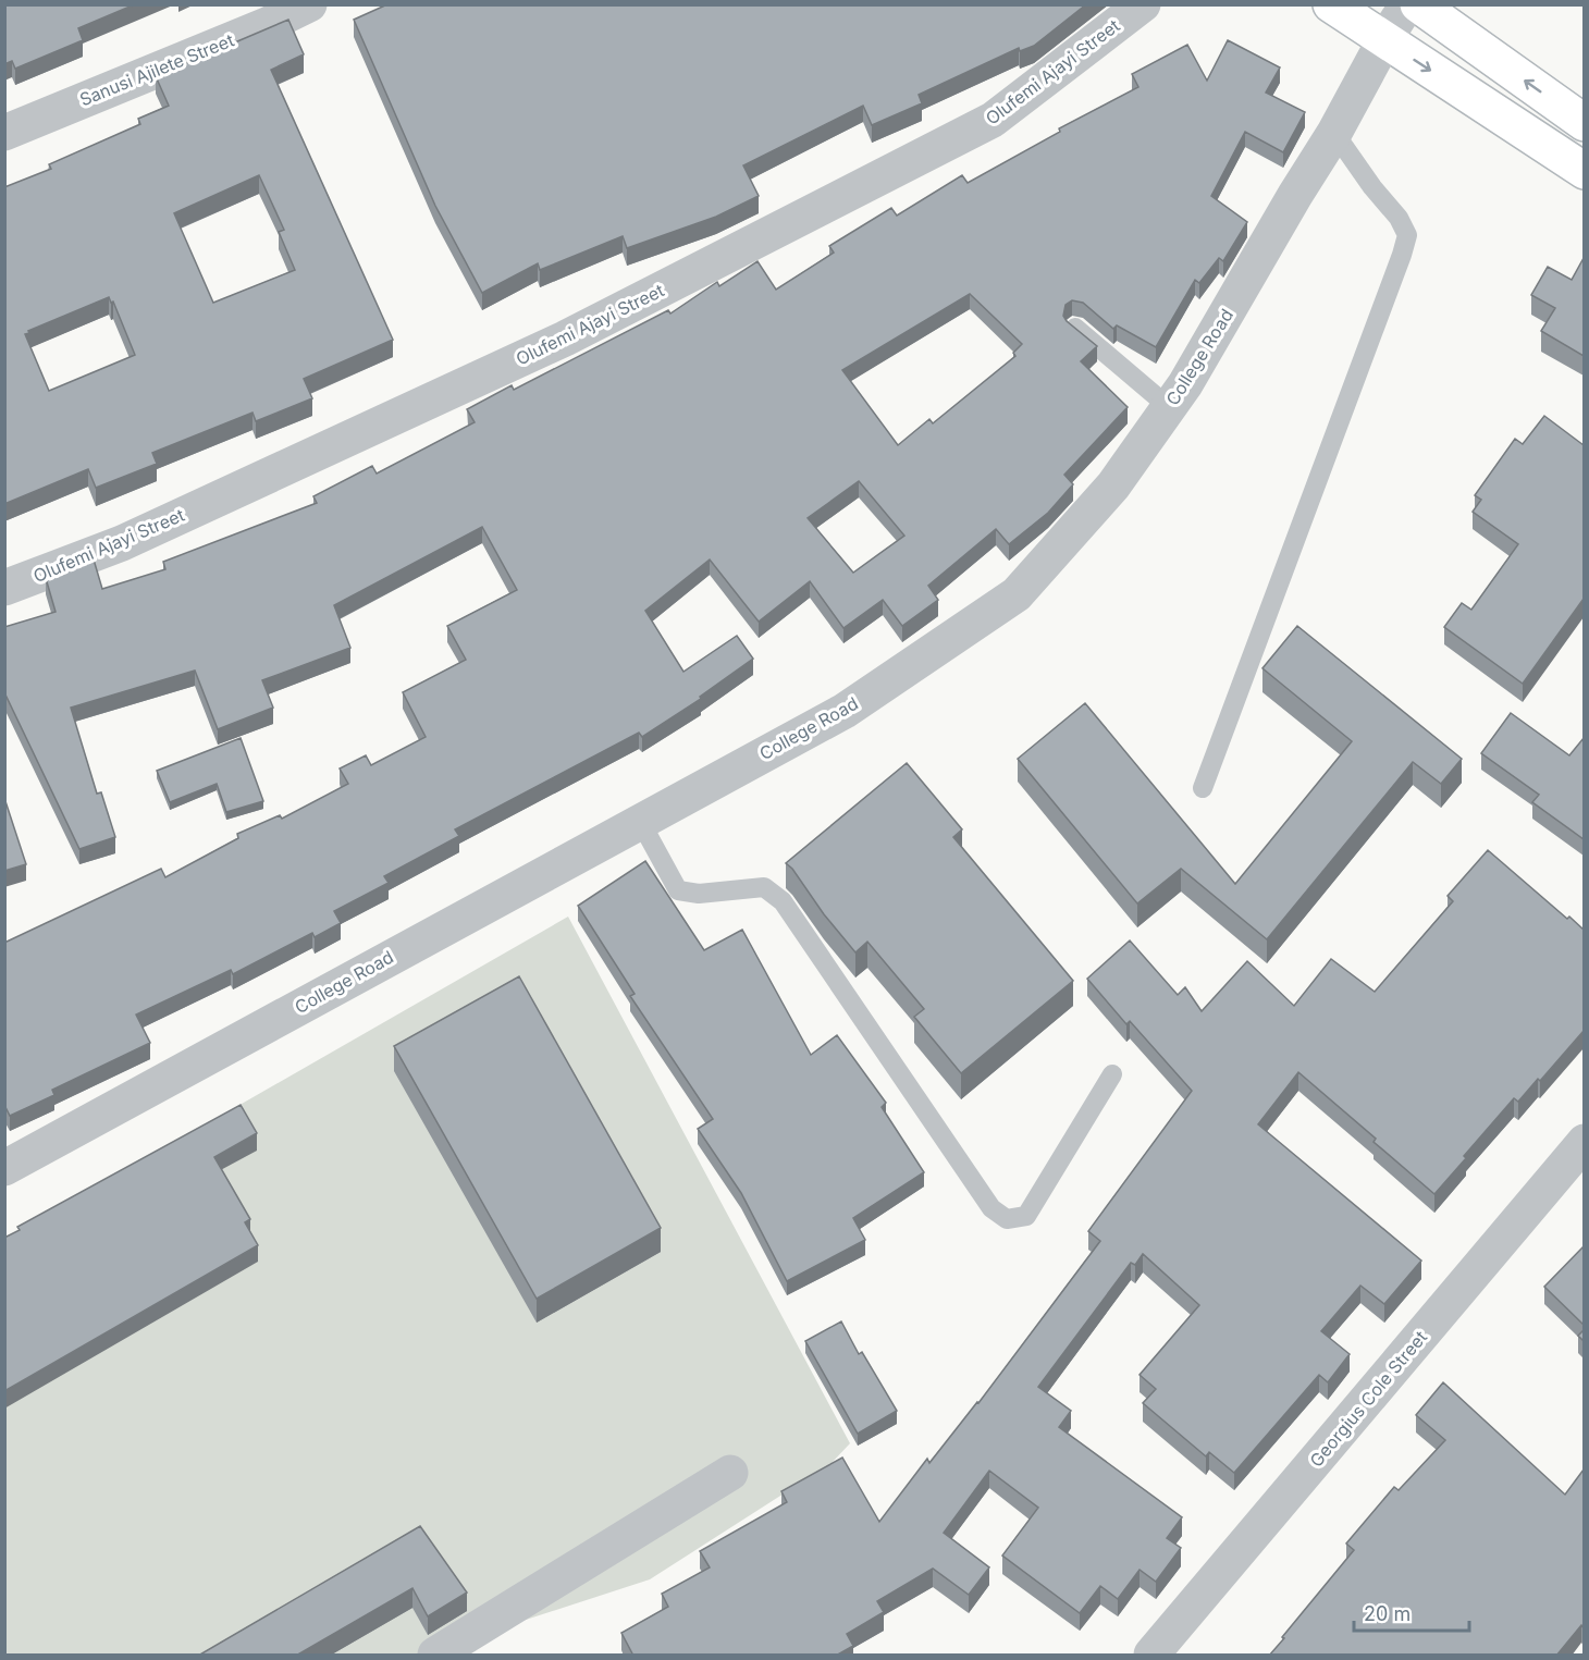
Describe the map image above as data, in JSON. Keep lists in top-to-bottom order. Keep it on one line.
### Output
{"streets":{"street":["Sanusi Ajilete Street","Olufemi Ajayi Street","College Road","Georgius Cole Street"]},"scale_bar":"20 m"}
